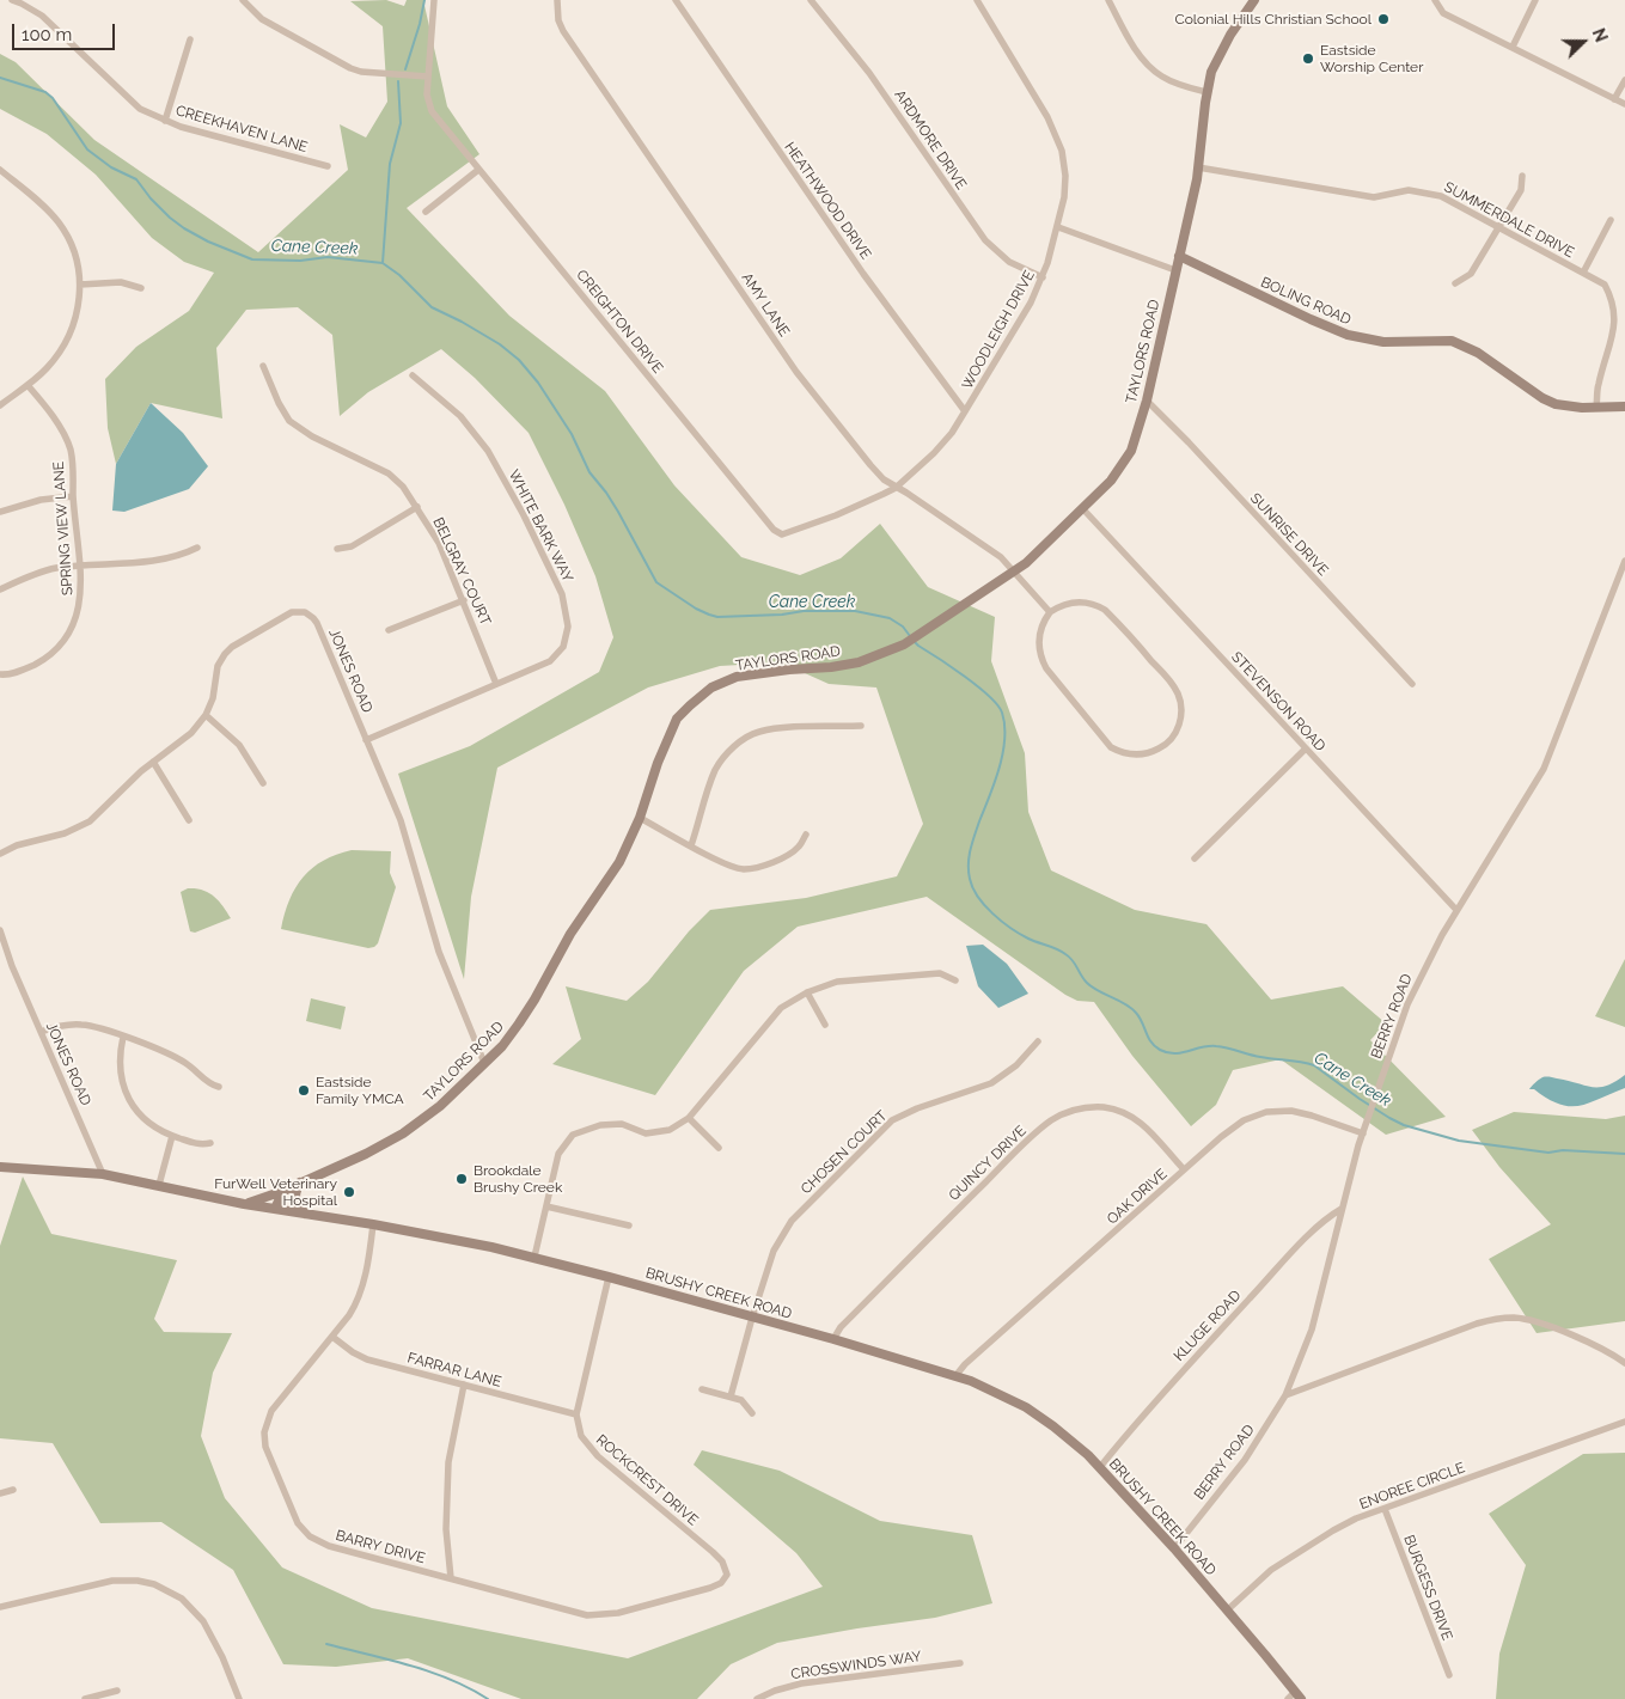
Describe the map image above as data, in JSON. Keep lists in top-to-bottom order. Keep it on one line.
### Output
{"streets":{"street":["CREEKHAVEN LANE","ARDMORE DRIVE","HEATHWOOD DRIVE","SUMMERDALE DRIVE","BOLING ROAD","AMY LANE","CREIGHTON DRIVE","WOODLEIGH DRIVE","TAYLORS ROAD","WHITE BARK WAY","SPRING VIEW LANE","SUNRISE DRIVE","BELGRAY COURT","JONES ROAD","STEVENSON ROAD","BERRY ROAD","CHOSEN COURT","QUINCY DRIVE","OAK DRIVE","BRUSHY CREEK ROAD","KLUGE ROAD","FARRAR LANE","ROCKCREST DRIVE","ENOREE CIRCLE","BARRY DRIVE","BURGESS DRIVE","CROSSWINDS WAY"]},"crossings":[["ARDMORE DRIVE","WOODLEIGH DRIVE"],["HEATHWOOD DRIVE","WOODLEIGH DRIVE"],["SUMMERDALE DRIVE","BOLING ROAD"],["SUMMERDALE DRIVE","TAYLORS ROAD"],["BOLING ROAD","TAYLORS ROAD"],["AMY LANE","CREIGHTON DRIVE"],["AMY LANE","WOODLEIGH DRIVE"],["AMY LANE","TAYLORS ROAD"],["CREIGHTON DRIVE","WOODLEIGH DRIVE"],["TAYLORS ROAD","SUNRISE DRIVE"],["TAYLORS ROAD","JONES ROAD"],["TAYLORS ROAD","STEVENSON ROAD"],["TAYLORS ROAD","BRUSHY CREEK ROAD"],["WHITE BARK WAY","BELGRAY COURT"],["WHITE BARK WAY","JONES ROAD"],["JONES ROAD","BRUSHY CREEK ROAD"],["STEVENSON ROAD","BERRY ROAD"],["BERRY ROAD","OAK DRIVE"],["BERRY ROAD","BRUSHY CREEK ROAD"],["BERRY ROAD","KLUGE ROAD"],["CHOSEN COURT","BRUSHY CREEK ROAD"],["QUINCY DRIVE","OAK DRIVE"],["QUINCY DRIVE","BRUSHY CREEK ROAD"],["OAK DRIVE","BRUSHY CREEK ROAD"],["BRUSHY CREEK ROAD","KLUGE ROAD"],["BRUSHY CREEK ROAD","ENOREE CIRCLE"],["BRUSHY CREEK ROAD","BARRY DRIVE"],["FARRAR LANE","ROCKCREST DRIVE"],["FARRAR LANE","BARRY DRIVE"],["ROCKCREST DRIVE","BARRY DRIVE"],["ENOREE CIRCLE","BURGESS DRIVE"]],"water":["Cane Creek"],"places":["Colonial Hills Christian School","Eastside Worship Center","Eastside Family YMCA","Brookdale Brushy Creek","FurWell Veterinary Hospital"],"scale_bar":"100 m","north":"right"}
